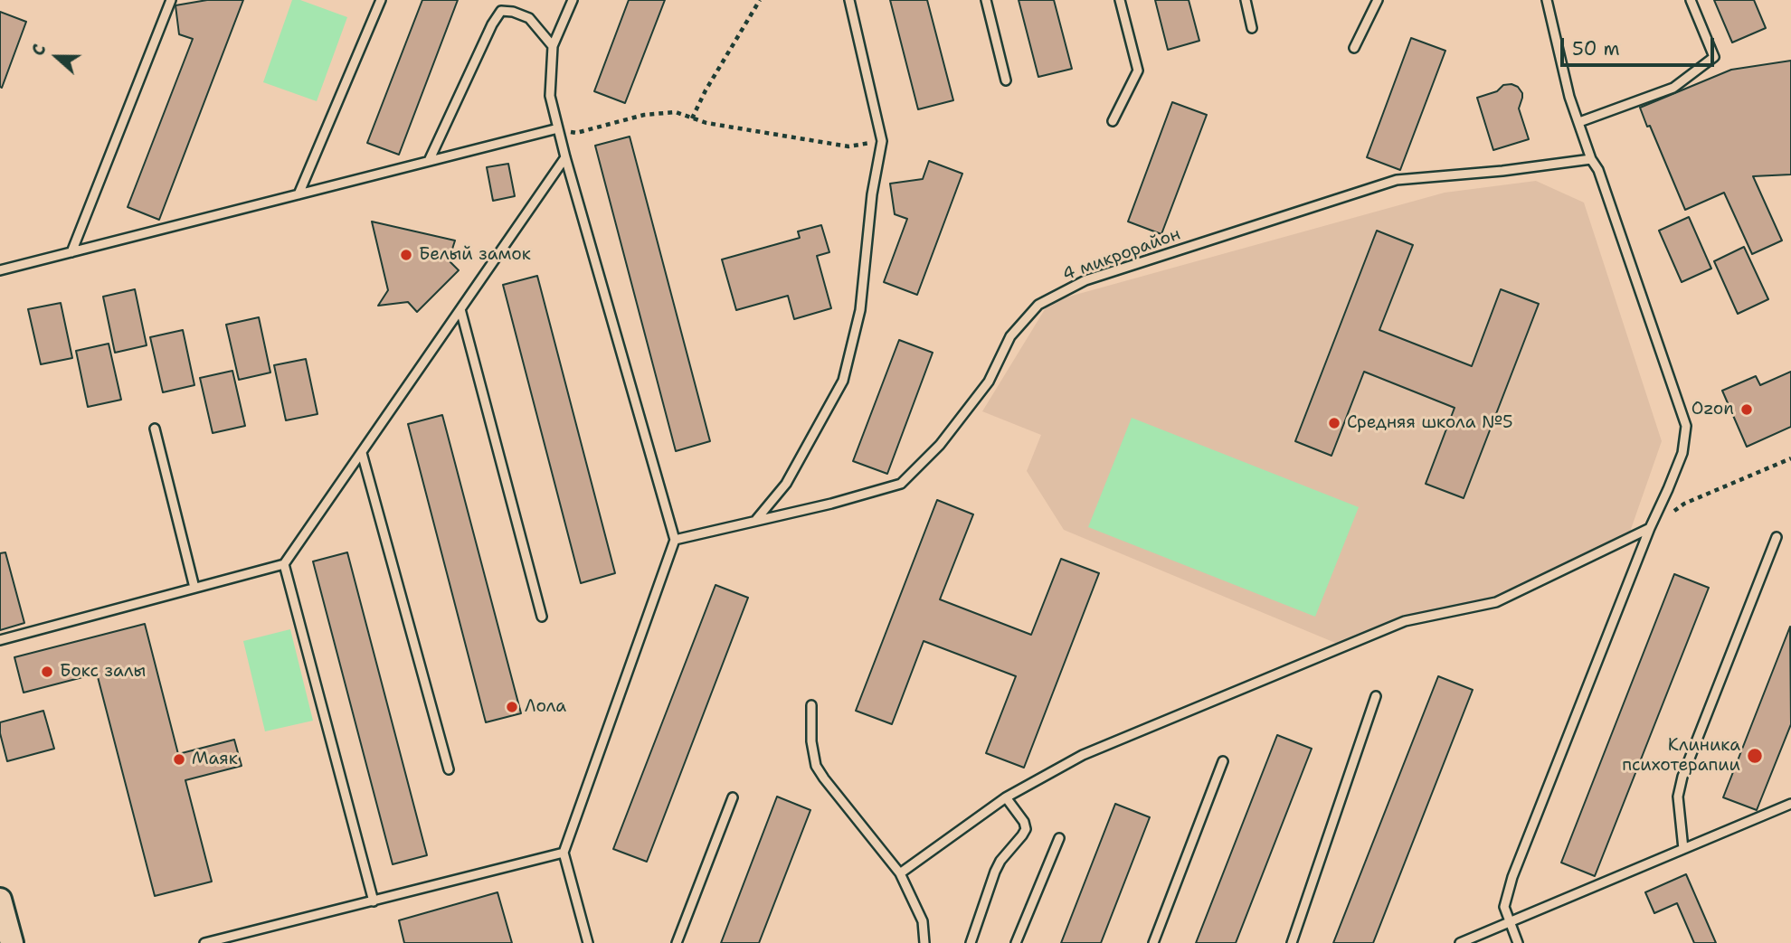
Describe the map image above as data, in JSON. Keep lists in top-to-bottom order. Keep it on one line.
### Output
{"streets":{"lane":["4 микрорайон"]},"places":["Белый замок","Ozon","Средняя школа №5","Бокс залы","Лола","Клиника психотерапии","Маяк"],"scale_bar":"50 m","north":"left"}
